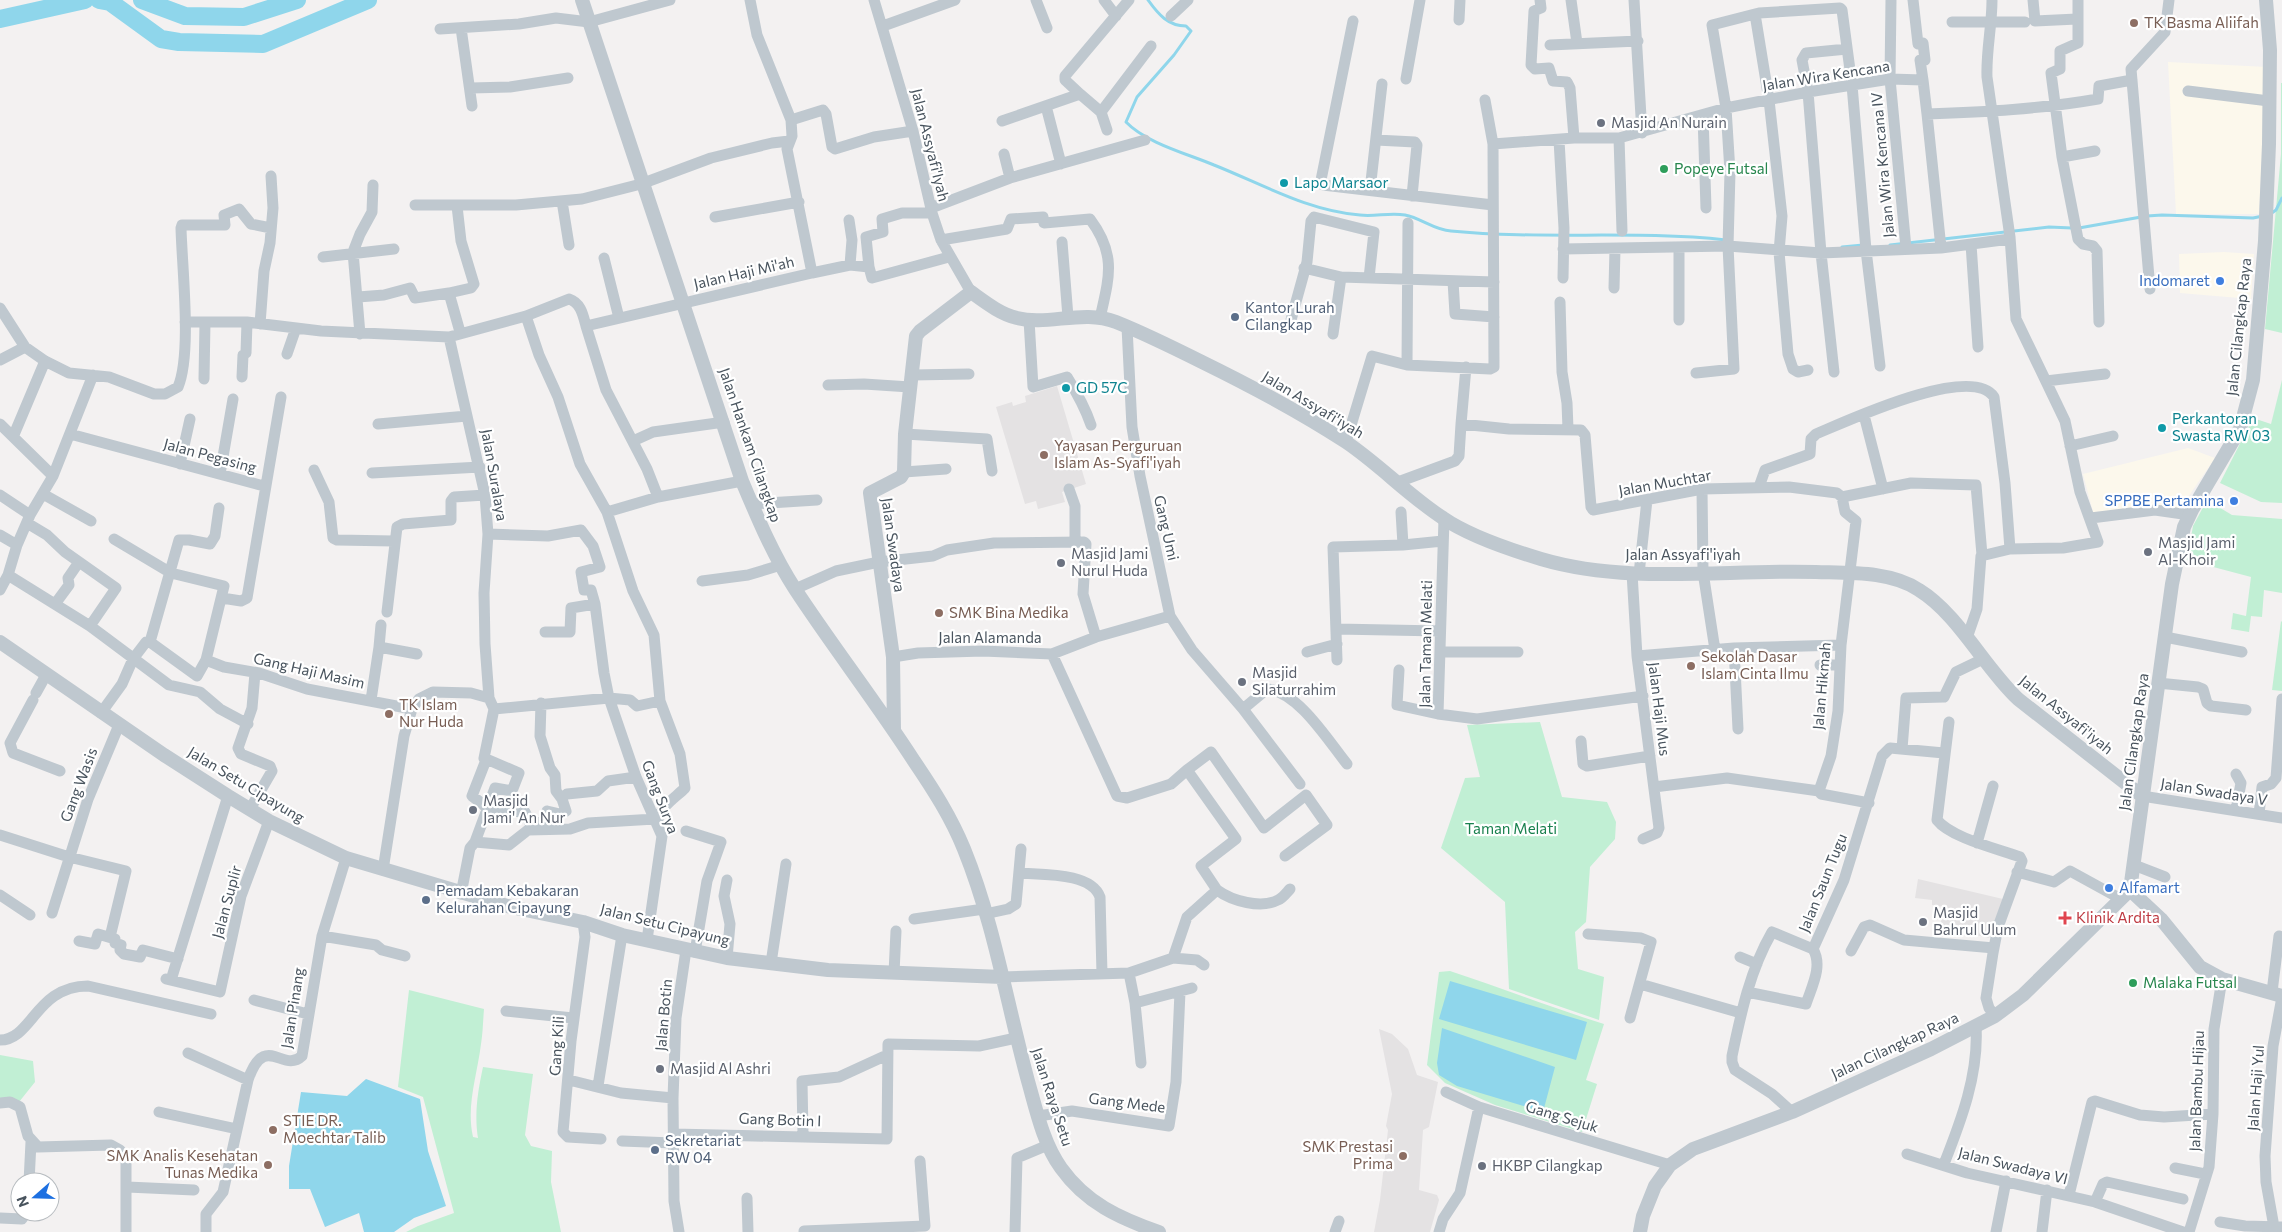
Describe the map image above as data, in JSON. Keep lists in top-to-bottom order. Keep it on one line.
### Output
{"streets":{"street":["Jalan Wira Kencana","Jalan Assyafi'Iyah","Jalan Wira Kencana IV","Jalan Haji Mi'ah","Jalan Cilangkap Raya","Jalan Assyafi'iyah","Jalan Hankam Cilangkap","Jalan Pegasing","Jalan Suralaya","Jalan Muchtar","Gang Umi","Jalan Swadaya","Jalan Alamanda","Jalan Taman Melati","Gang Haji Masim","Jalan Hikmah","Jalan Haji Mus","Gang Wasis","Jalan Setu Cipayung","Jalan Swadaya V","Gang Surya","Jalan Saun Tugu","Jalan Suplir","Jalan Pinang","Jalan Botin","Gang Kili","Jalan Haji Yul","Jalan Bambu Hijau","Jalan Raya Setu","Gang Mede","Gang Sejuk","Gang Botin I","Jalan Swadaya VI"]},"crossings":[["Jalan Wira Kencana","Jalan Wira Kencana IV"],["Jalan Assyafi'Iyah","Jalan Assyafi'iyah"],["Jalan Haji Mi'ah","Jalan Hankam Cilangkap"],["Jalan Cilangkap Raya","Jalan Assyafi'iyah"],["Jalan Cilangkap Raya","Jalan Swadaya V"],["Jalan Cilangkap Raya","Jalan Saun Tugu"],["Jalan Cilangkap Raya","Gang Sejuk"],["Jalan Cilangkap Raya","Jalan Swadaya VI"],["Jalan Assyafi'iyah","Gang Umi"],["Jalan Assyafi'iyah","Jalan Taman Melati"],["Jalan Assyafi'iyah","Jalan Hikmah"],["Jalan Assyafi'iyah","Jalan Haji Mus"],["Jalan Assyafi'iyah","Jalan Swadaya V"],["Jalan Hankam Cilangkap","Jalan Swadaya"],["Jalan Hankam Cilangkap","Jalan Setu Cipayung"],["Jalan Hankam Cilangkap","Jalan Raya Setu"],["Jalan Muchtar","Jalan Hikmah"],["Jalan Muchtar","Jalan Haji Mus"],["Gang Umi","Jalan Alamanda"],["Jalan Swadaya","Jalan Alamanda"],["Jalan Taman Melati","Jalan Haji Mus"],["Gang Wasis","Jalan Setu Cipayung"],["Jalan Setu Cipayung","Gang Surya"],["Jalan Setu Cipayung","Jalan Suplir"],["Jalan Setu Cipayung","Jalan Pinang"],["Jalan Setu Cipayung","Jalan Botin"],["Jalan Setu Cipayung","Gang Kili"],["Jalan Setu Cipayung","Jalan Raya Setu"],["Jalan Botin","Gang Botin I"],["Jalan Raya Setu","Gang Mede"]],"parks":["Taman Melati"],"places":{"other":["TK Basma Aliifah","Masjid An Nurain","Popeye Futsal","Lapo Marsaor","Indomaret","Kantor Lurah Cilangkap","GD 57C","Perkantoran Swasta RW 03","Yayasan Perguruan Islam As-Syafi'iyah","SPPBE Pertamina","Masjid Jami Al-Khoir","Masjid Jami Nurul Huda","SMK Bina Medika","Sekolah Dasar Islam Cinta Ilmu","Masjid Silaturrahim","TK Islam Nur Huda","Masjid Jami' An Nur","Alfamart","Pemadam Kebakaran Kelurahan Cipayung","Masjid Bahrul Ulum","Malaka Futsal","Masjid Al Ashri","STIE DR. Moechtar Talib","Sekretariat RW 04","SMK Prestasi Prima","SMK Analis Kesehatan Tunas Medika","HKBP Cilangkap"],"health":["Klinik Ardita"]},"north":"left"}
